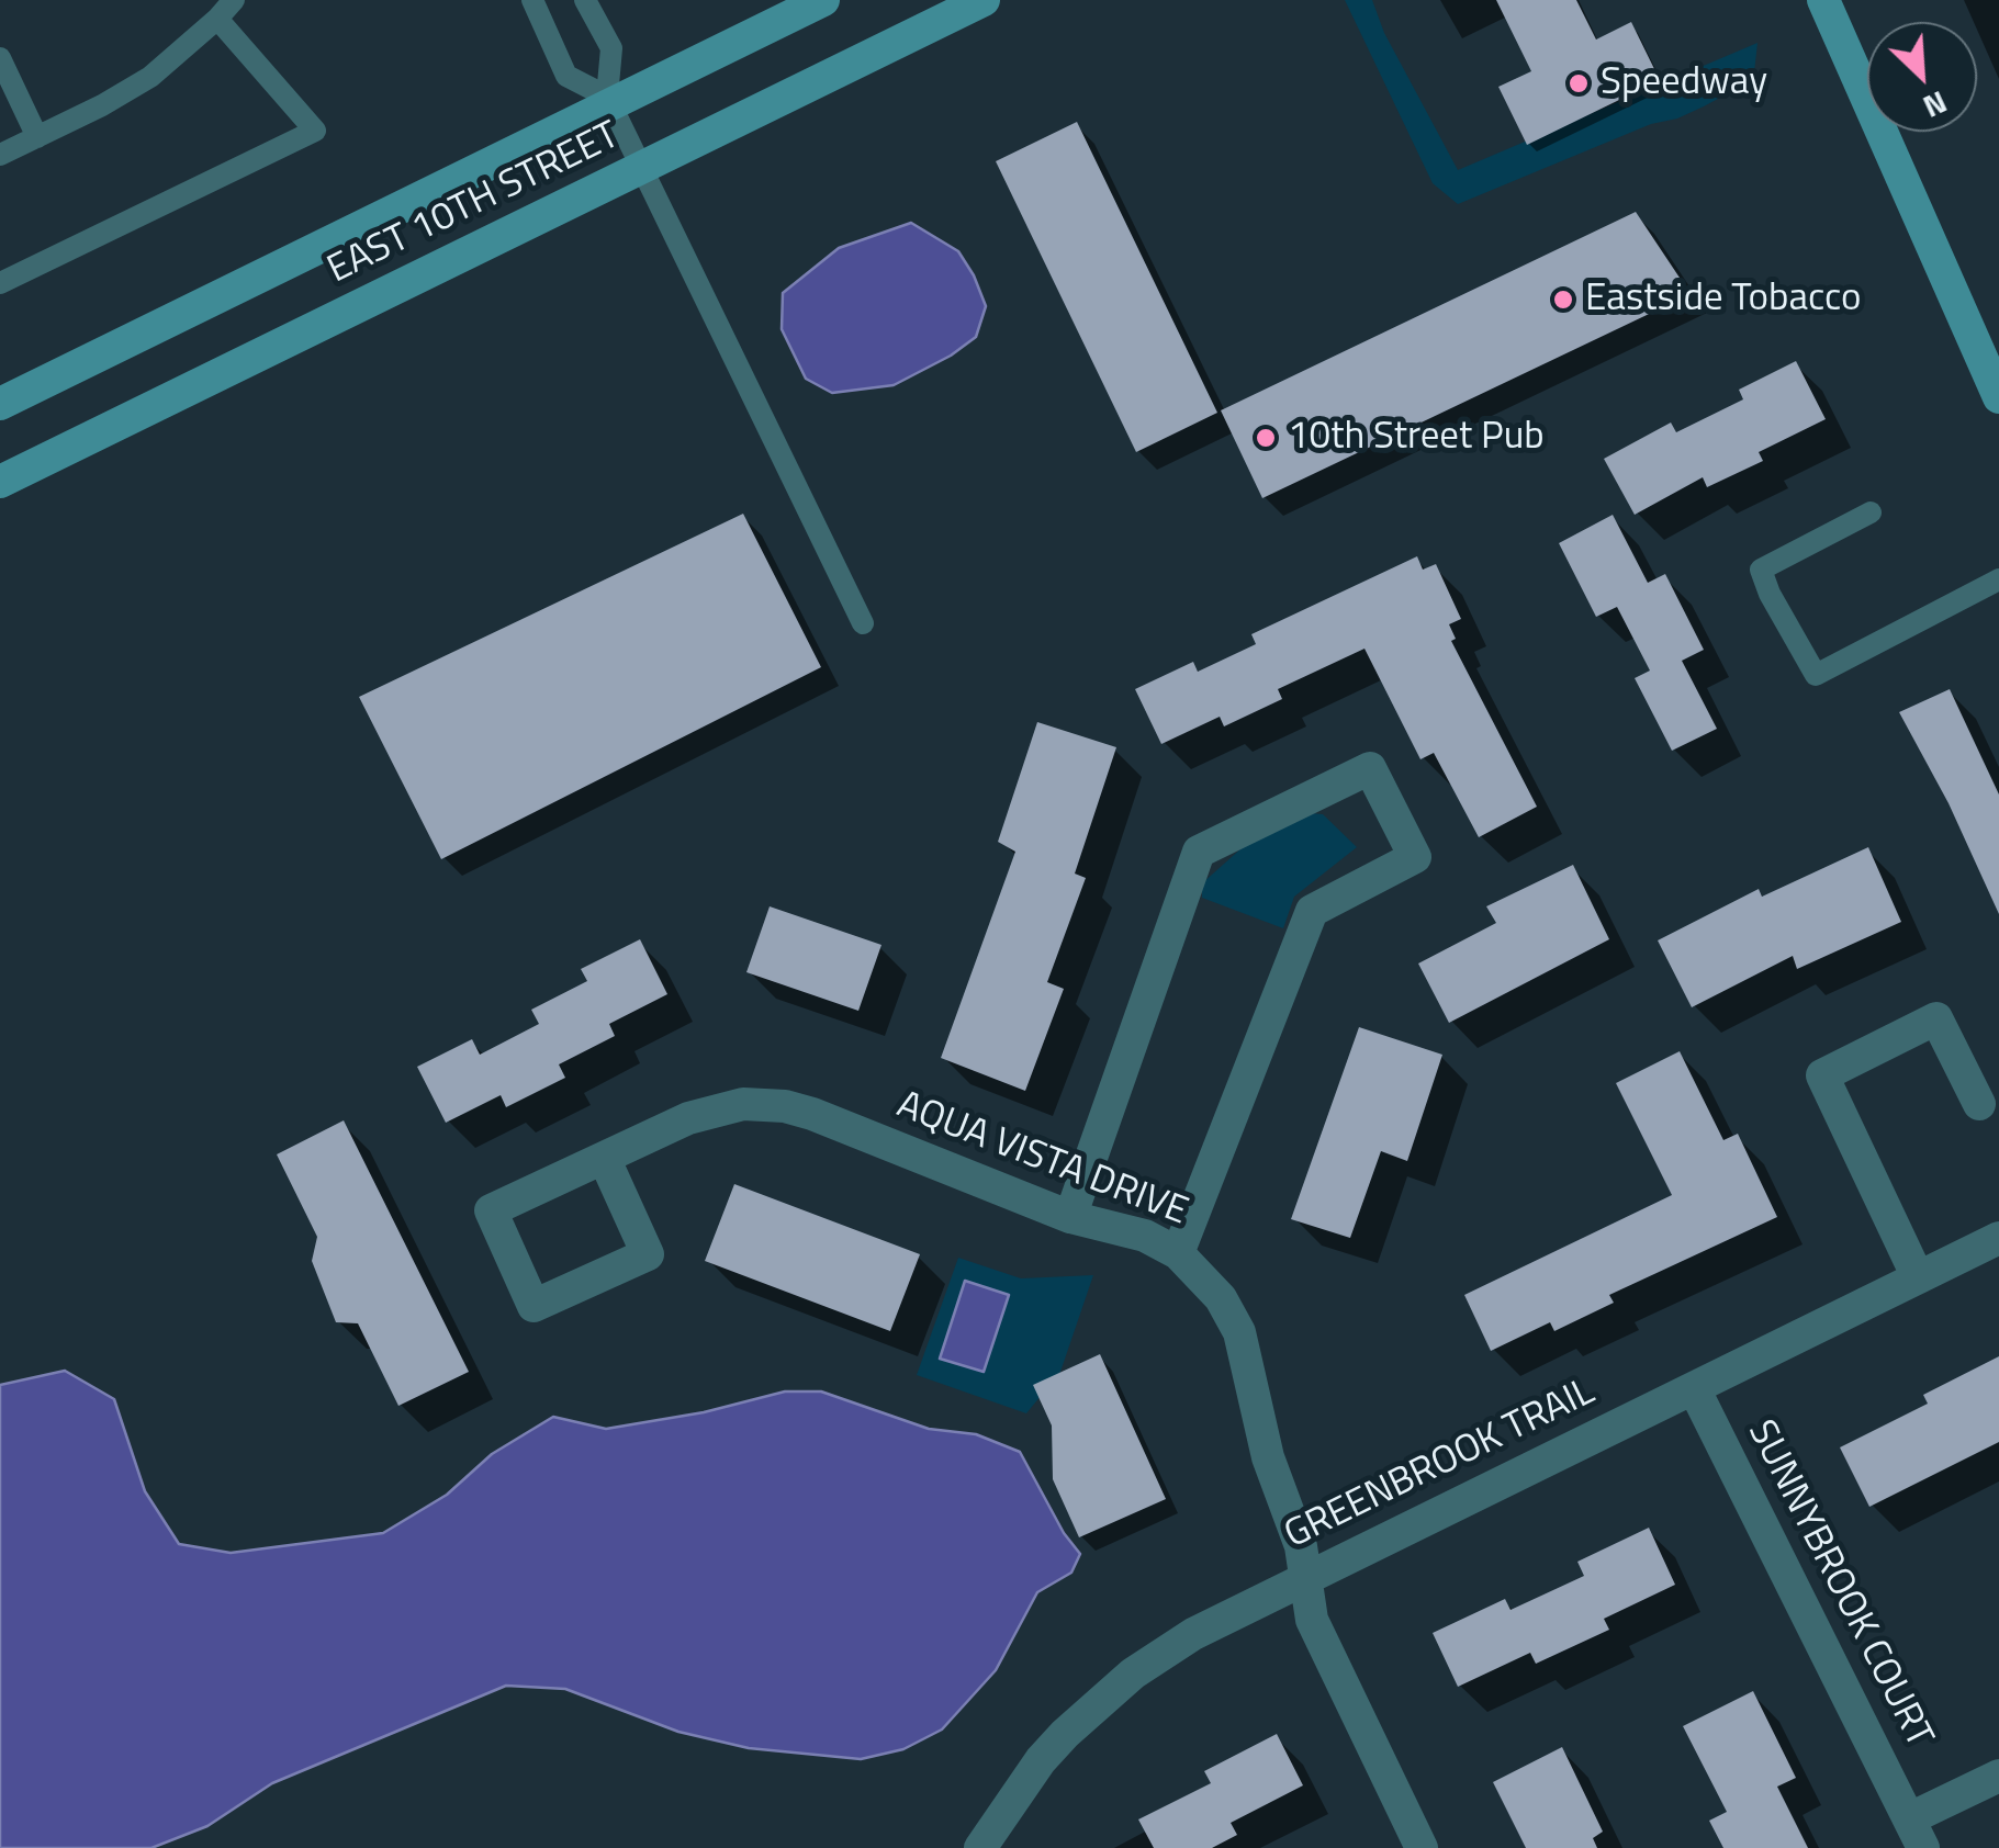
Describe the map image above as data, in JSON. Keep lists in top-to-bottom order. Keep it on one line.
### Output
{"streets":{"main road":["EAST 10TH STREET"],"street":["AQUA VISTA DRIVE","GREENBROOK TRAIL","SUNNYBROOK COURT"]},"crossings":[["AQUA VISTA DRIVE","GREENBROOK TRAIL"],["GREENBROOK TRAIL","SUNNYBROOK COURT"]],"places":["Speedway","Eastside Tobacco","10th Street Pub"],"north":"bottom right"}
